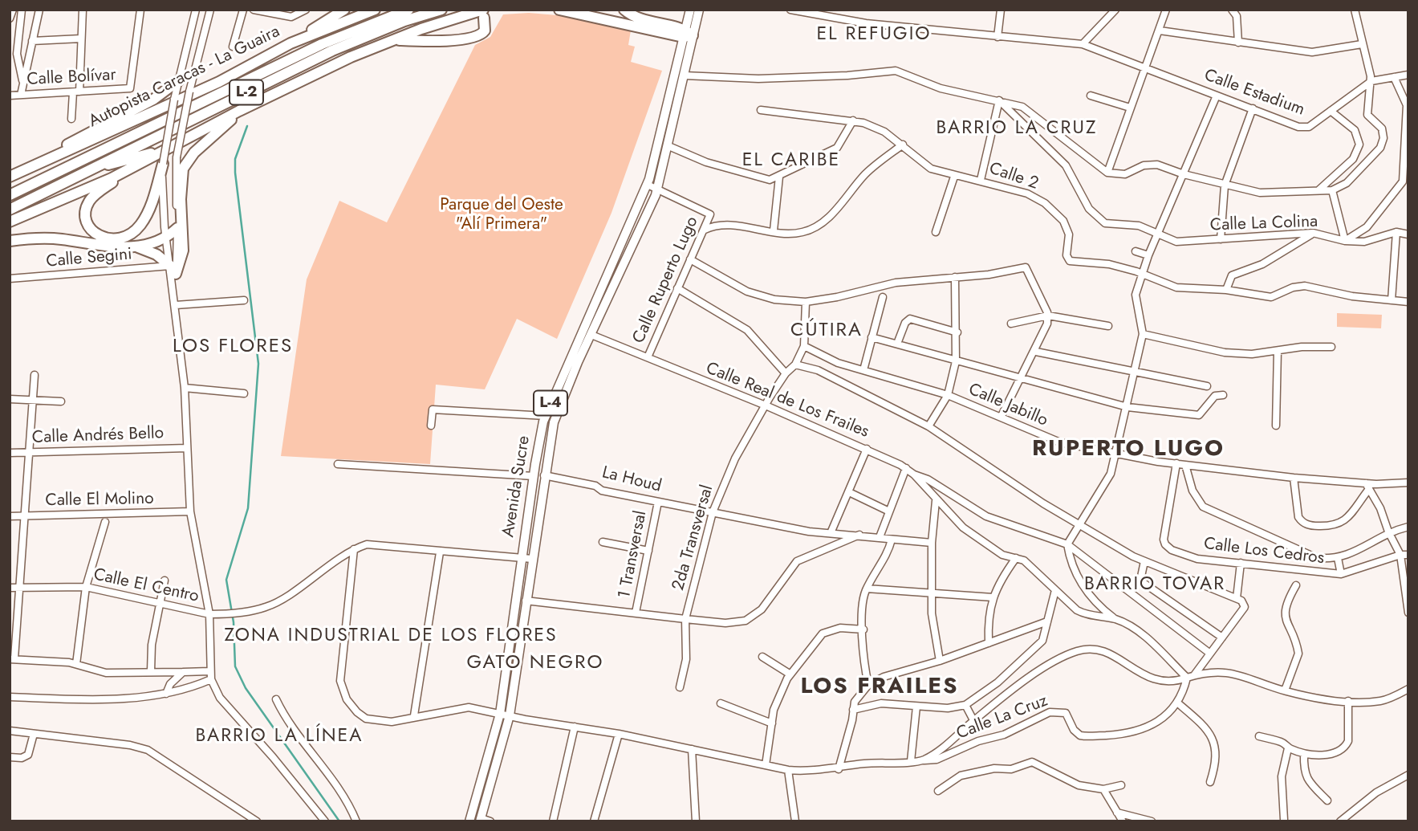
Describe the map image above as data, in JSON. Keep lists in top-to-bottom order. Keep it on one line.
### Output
{"streets":{"highway":["Autopista Caracas - La Guaira","L-2"],"main road":["L-4","Avenida Sucre"],"street":["Calle Bolívar","Calle Estadium","Calle 2","Calle La Colina","Calle Segini","Calle Ruperto Lugo","Calle Real de Los Frailes","Calle Jabillo","Calle Andrés Bello","La Houd","Calle El Molino","2da Transversal","Calle Los Cedros","1 Transversal","Calle El Centro","Calle La Cruz"]},"crossings":[["Autopista Caracas - La Guaira","L-2"],["Calle Ruperto Lugo","Calle Real de Los Frailes"],["Calle Ruperto Lugo","Avenida Sucre"],["Calle Real de Los Frailes","Avenida Sucre"],["Calle Real de Los Frailes","2da Transversal"],["Calle Jabillo","Calle Los Cedros"],["La Houd","Avenida Sucre"],["La Houd","2da Transversal"],["La Houd","1 Transversal"]],"districts":["EL REFUGIO","BARRIO LA CRUZ","EL CARIBE","CÚTIRA","LOS FLORES","RUPERTO LUGO","BARRIO TOVAR","ZONA INDUSTRIAL DE LOS FLORES","GATO NEGRO","LOS FRAILES","BARRIO LA LÍNEA"],"parks":["Parque del Oeste \"Alí Primera\""]}
